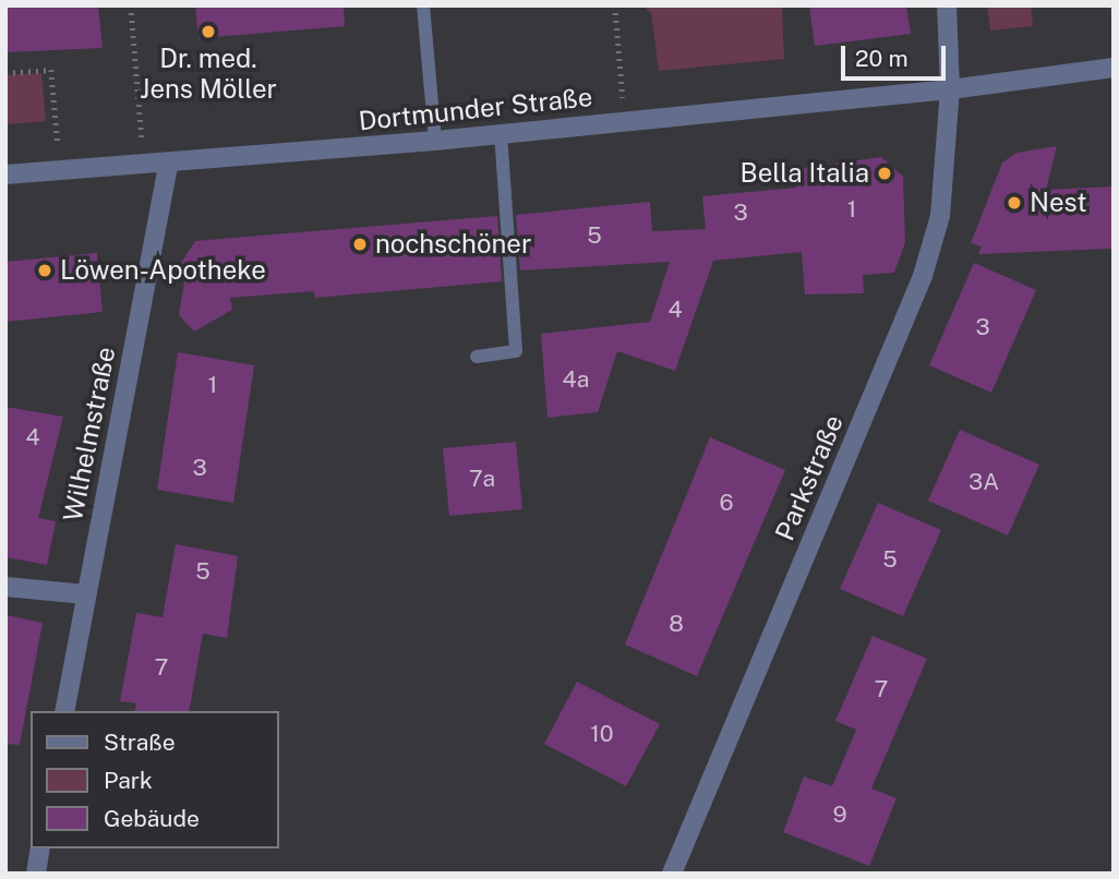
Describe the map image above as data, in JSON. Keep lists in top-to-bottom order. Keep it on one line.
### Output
{"streets":{"street":["Dortmunder Straße","Wilhelmstraße","Parkstraße"]},"crossings":[["Dortmunder Straße","Wilhelmstraße"],["Dortmunder Straße","Parkstraße"]],"places":["Dr. med. Jens Möller","Bella Italia","Nest","nochschöner","Löwen-Apotheke"],"house_numbers":["1","3","5","4","3","4a","1","4","3","7a","3A","6","5","5","8","7","7","10","9"],"legend":["Straße","Park","Gebäude"],"scale_bar":"20 m"}
